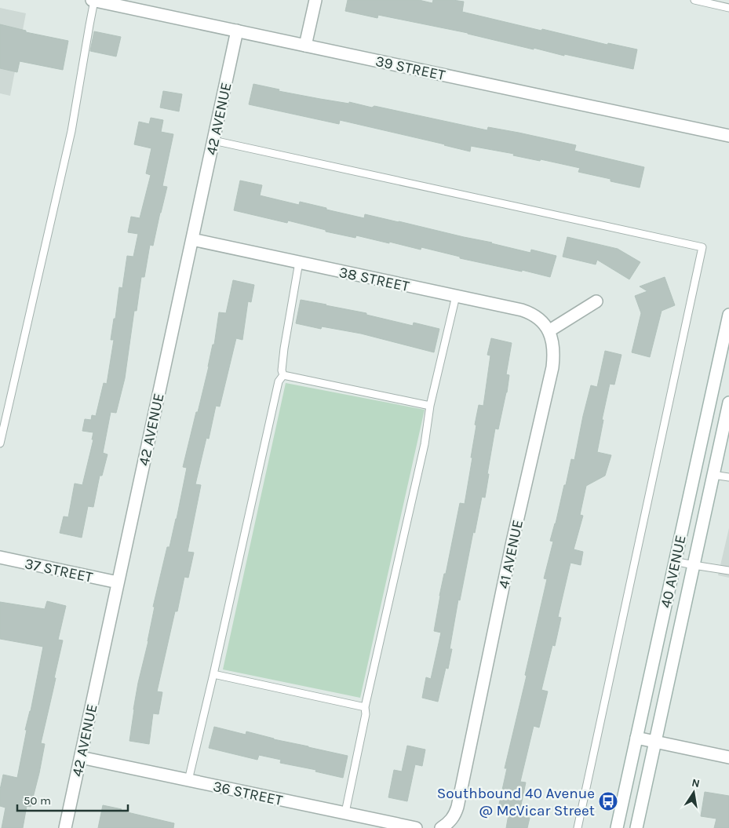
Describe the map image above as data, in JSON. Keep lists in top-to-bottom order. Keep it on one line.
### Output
{"streets":{"street":["39 STREET","42 AVENUE","38 STREET","41 AVENUE","37 STREET","40 AVENUE","36 STREET"]},"crossings":[["39 STREET","42 AVENUE"],["42 AVENUE","38 STREET"],["42 AVENUE","37 STREET"],["42 AVENUE","36 STREET"],["38 STREET","41 AVENUE"]],"places":{"bus stop":["Southbound 40 Avenue @ McVicar Street"]},"scale_bar":"50 m","north":"top"}
